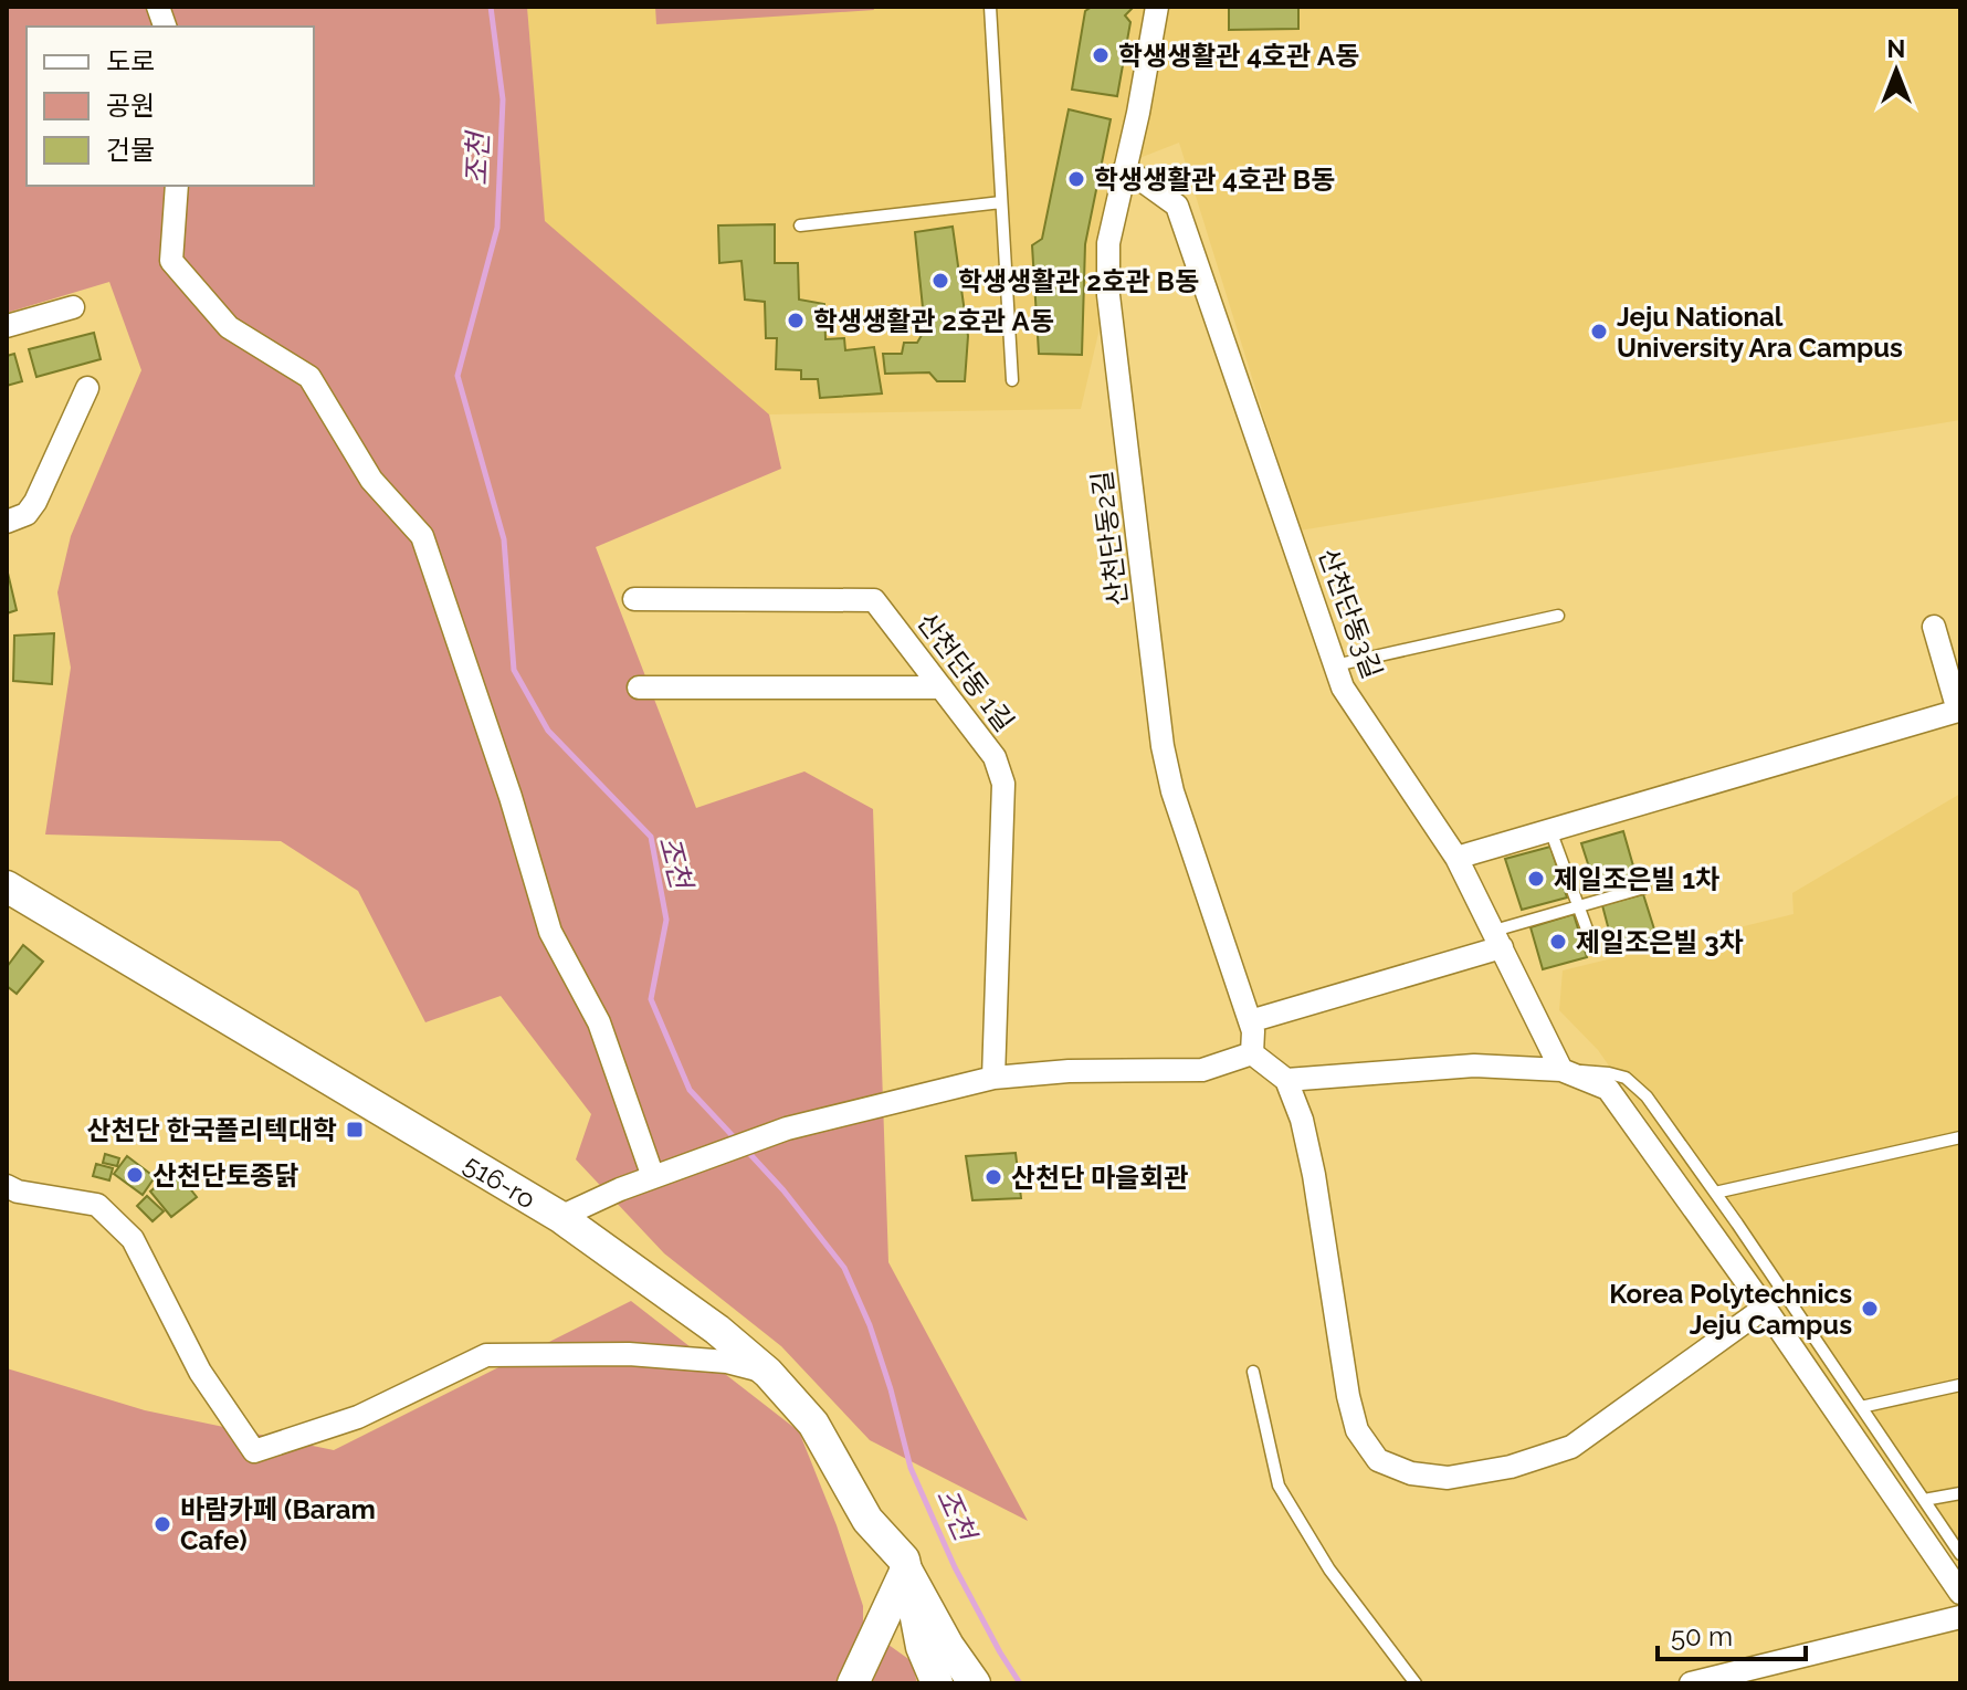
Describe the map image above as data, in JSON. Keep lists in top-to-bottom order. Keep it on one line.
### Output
{"streets":{"main road":["516-ro"],"street":["산천단동2길","산천단동3길","산천단동 1길"]},"crossings":[["산천단동2길","산천단동3길"]],"water":["조천"],"places":{"other":["학생생활관 4호관 A동","학생생활관 4호관 B동","학생생활관 2호관 B동","학생생활관 2호관 A동","Jeju National University Ara Campus","제일조은빌 1차","제일조은빌 3차","산천단토종닭","산천단 마을회관","Korea Polytechnics Jeju Campus","바람카페 (Baram Cafe)"],"transit":["산천단 한국폴리텍대학"]},"legend":["도로","공원","건물"],"scale_bar":"50 m","north":"top"}
